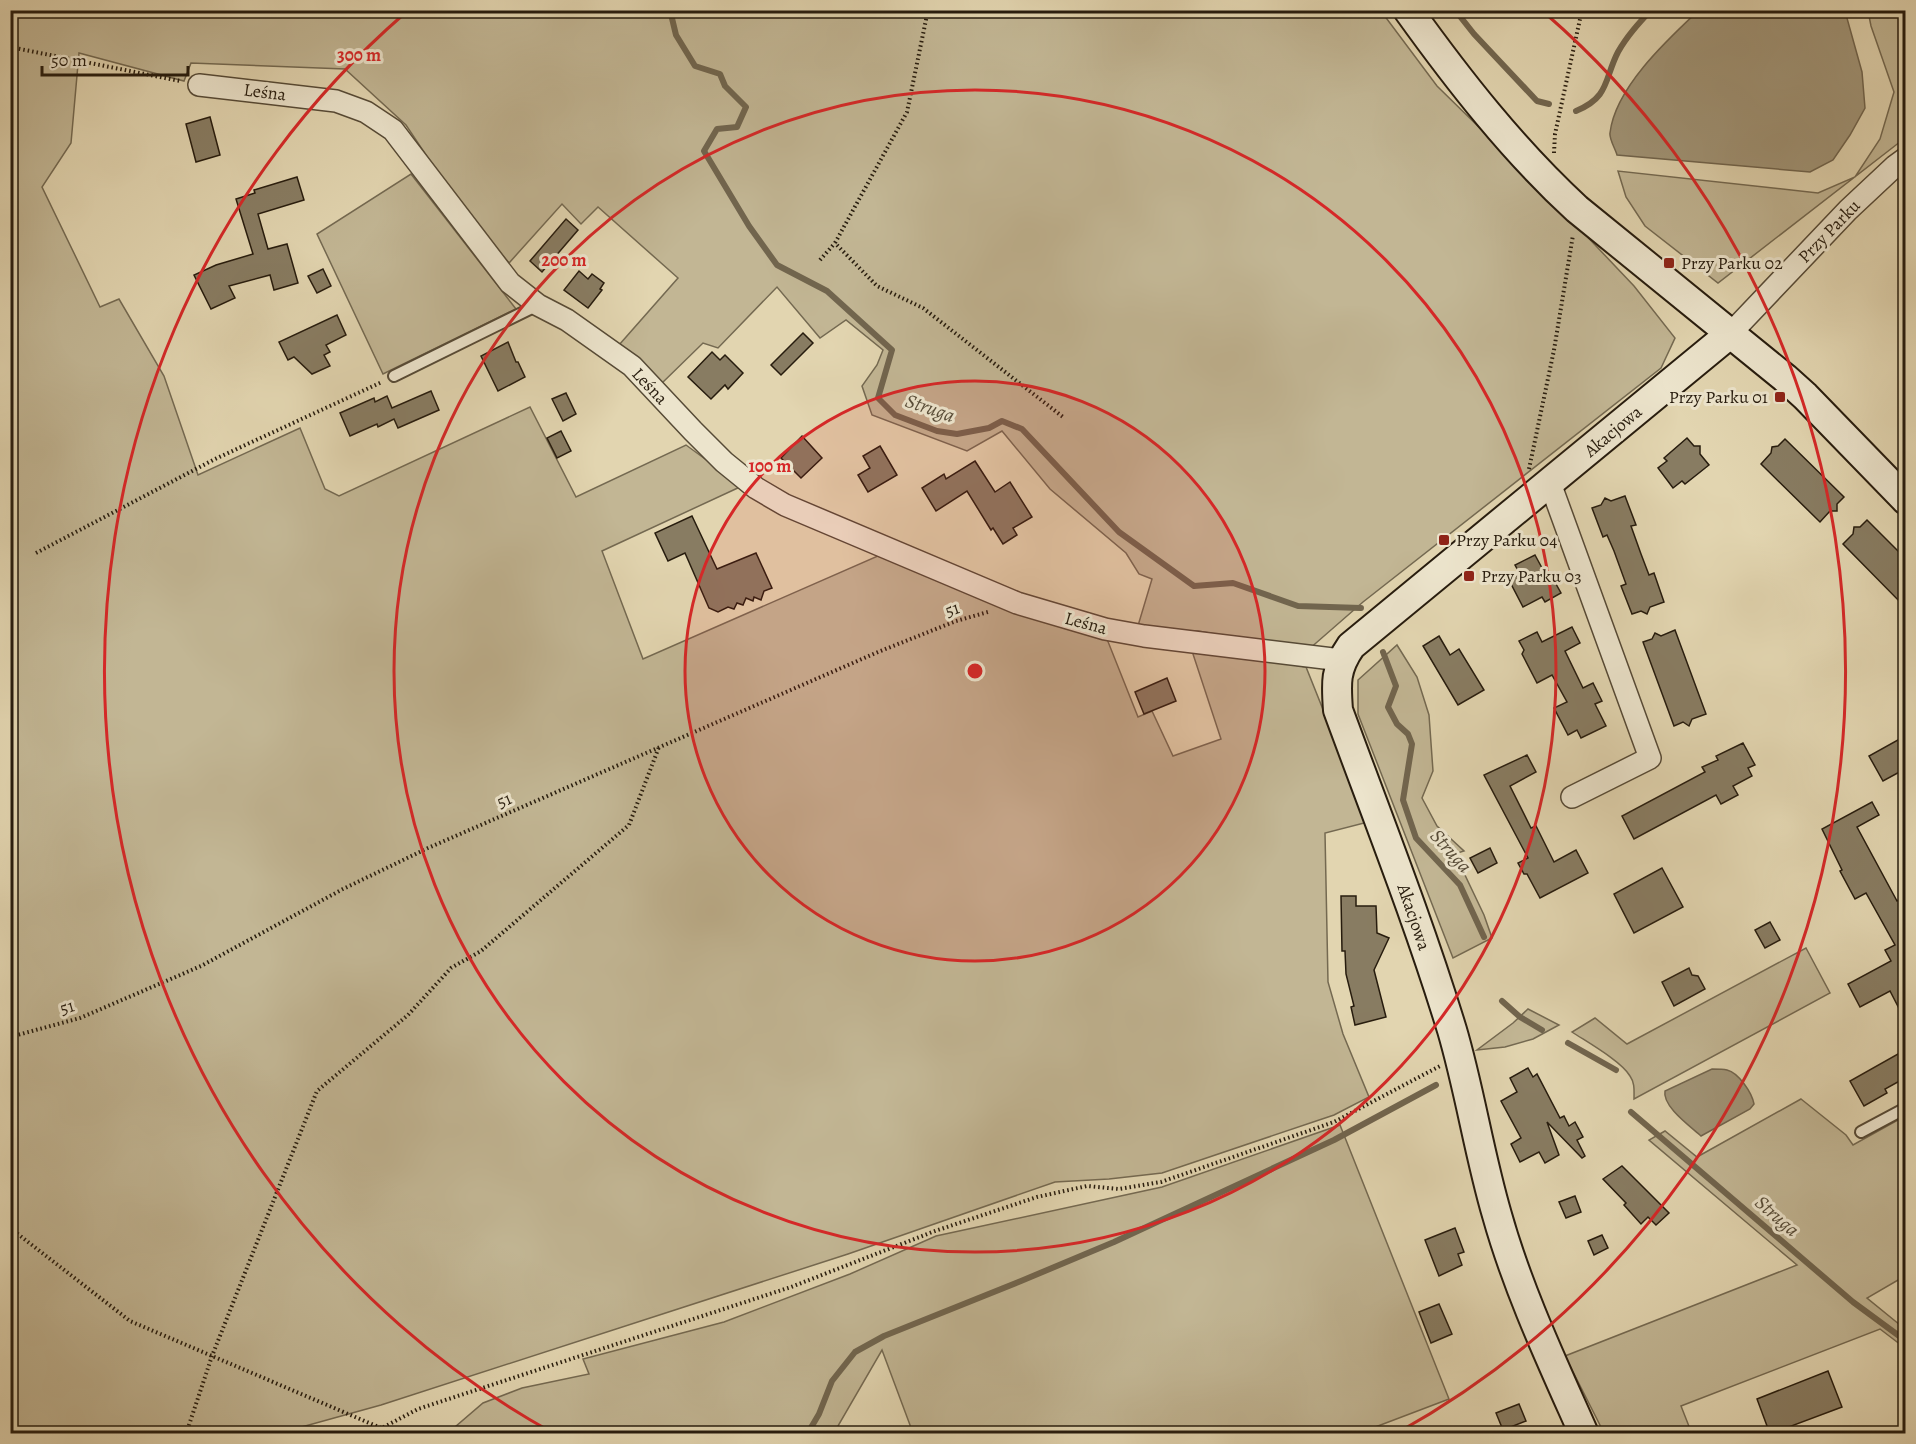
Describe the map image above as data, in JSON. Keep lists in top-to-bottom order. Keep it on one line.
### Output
{"streets":{"street":["Leśna","Przy Parku","Akacjowa"],"path":["51"]},"crossings":[["Leśna","Akacjowa"],["Leśna","51"],["Przy Parku","Akacjowa"]],"water":["Struga"],"places":{"transit":["Przy Parku 02","Przy Parku 01","Przy Parku 04","Przy Parku 03"]},"scale_bar":"50 m","rings":["300 m","200 m","100 m"]}
